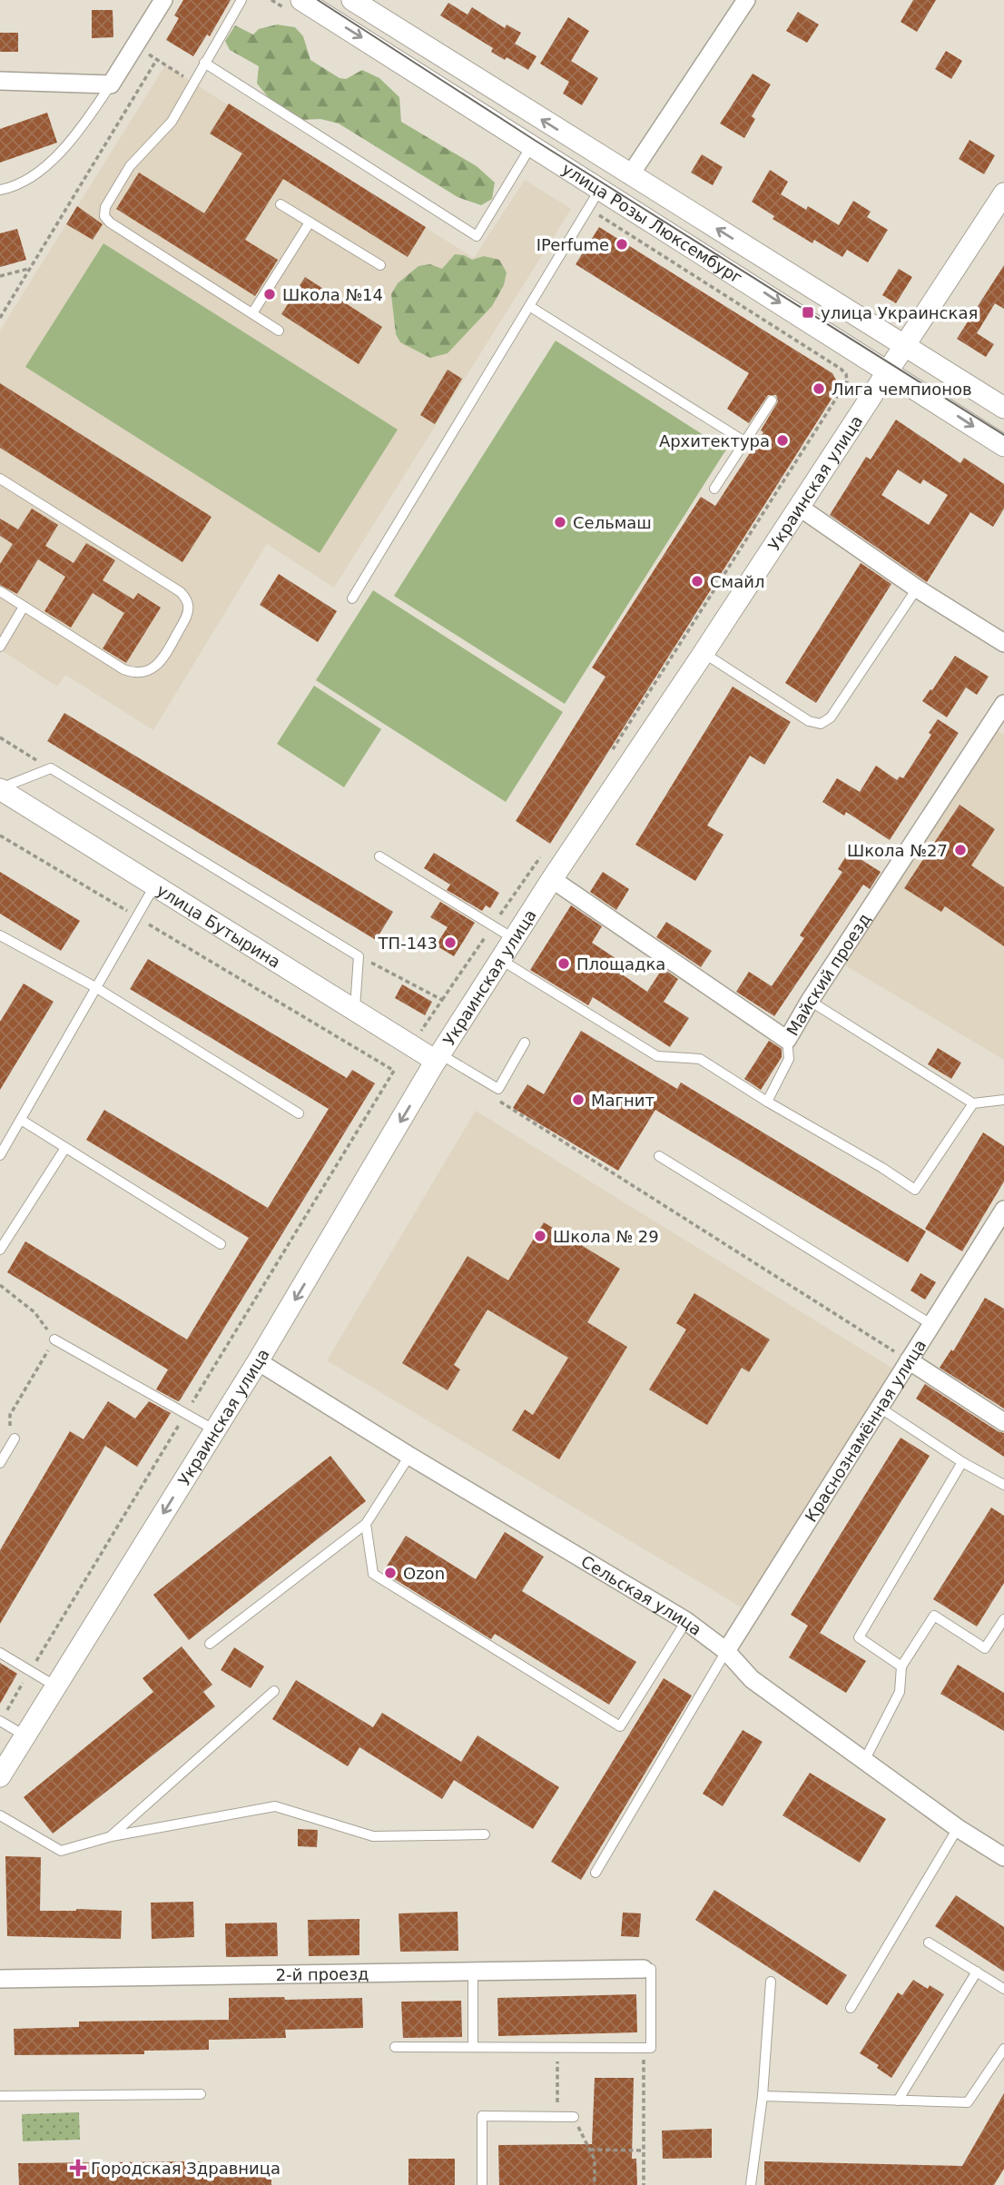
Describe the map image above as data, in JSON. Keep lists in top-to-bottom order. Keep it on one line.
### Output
{"streets":{"street":["улица Розы Люксембург","Украинская улица","улица Бутырина","Майский проезд","Краснознамённая улица","Сельская улица","2-й проезд"]},"crossings":[["улица Розы Люксембург","Украинская улица"],["Украинская улица","улица Бутырина"],["Украинская улица","Майский проезд"],["Украинская улица","Сельская улица"],["Краснознамённая улица","Сельская улица"]],"places":{"other":["IPerfume","Школа №14","Лига чемпионов","Архитектура","Сельмаш","Смайл","Школа №27","ТП-143","Площадка","Магнит","Школа № 29","Ozon"],"transit":["улица Украинская"],"health":["Городская Здравница"]}}
